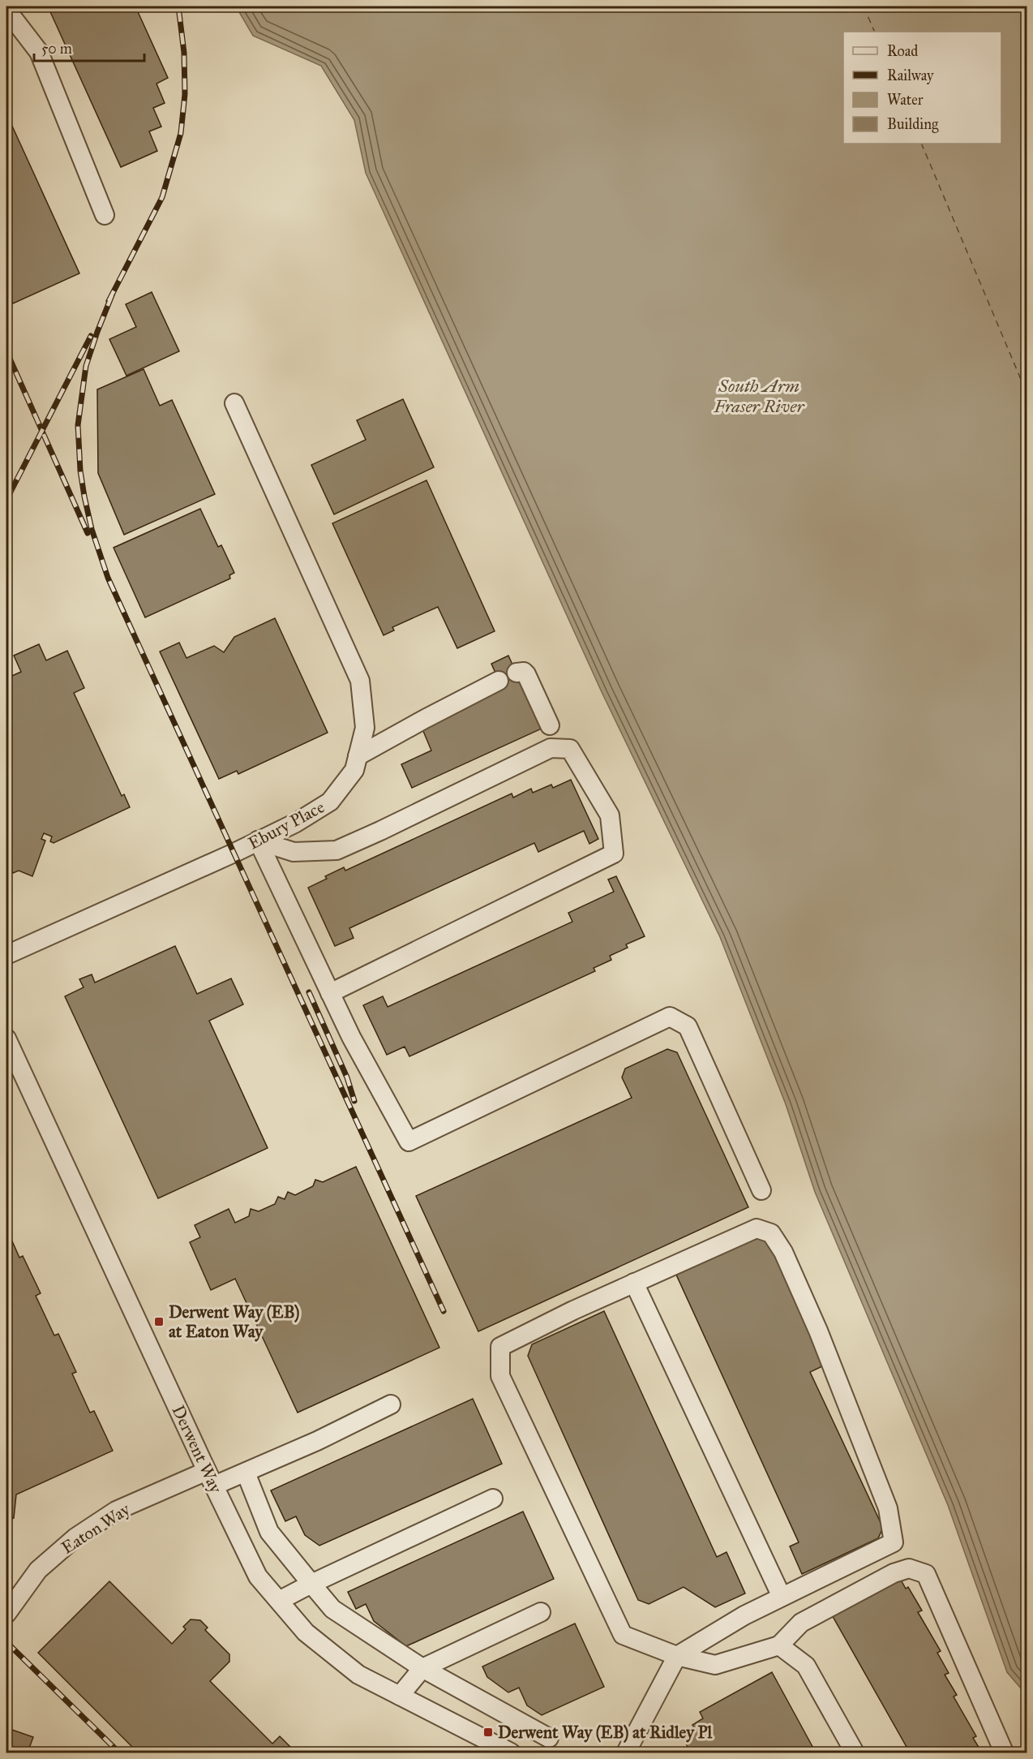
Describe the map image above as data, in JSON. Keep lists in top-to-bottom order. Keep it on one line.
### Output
{"streets":{"street":["Ebury Place","Derwent Way","Eaton Way"]},"crossings":[["Derwent Way","Eaton Way"]],"water":["South Arm Fraser River"],"places":{"transit":["Derwent Way (EB) at Eaton Way","Derwent Way (EB) at Ridley Pl"]},"legend":["Road","Railway","Water","Building"],"scale_bar":"50 m"}
